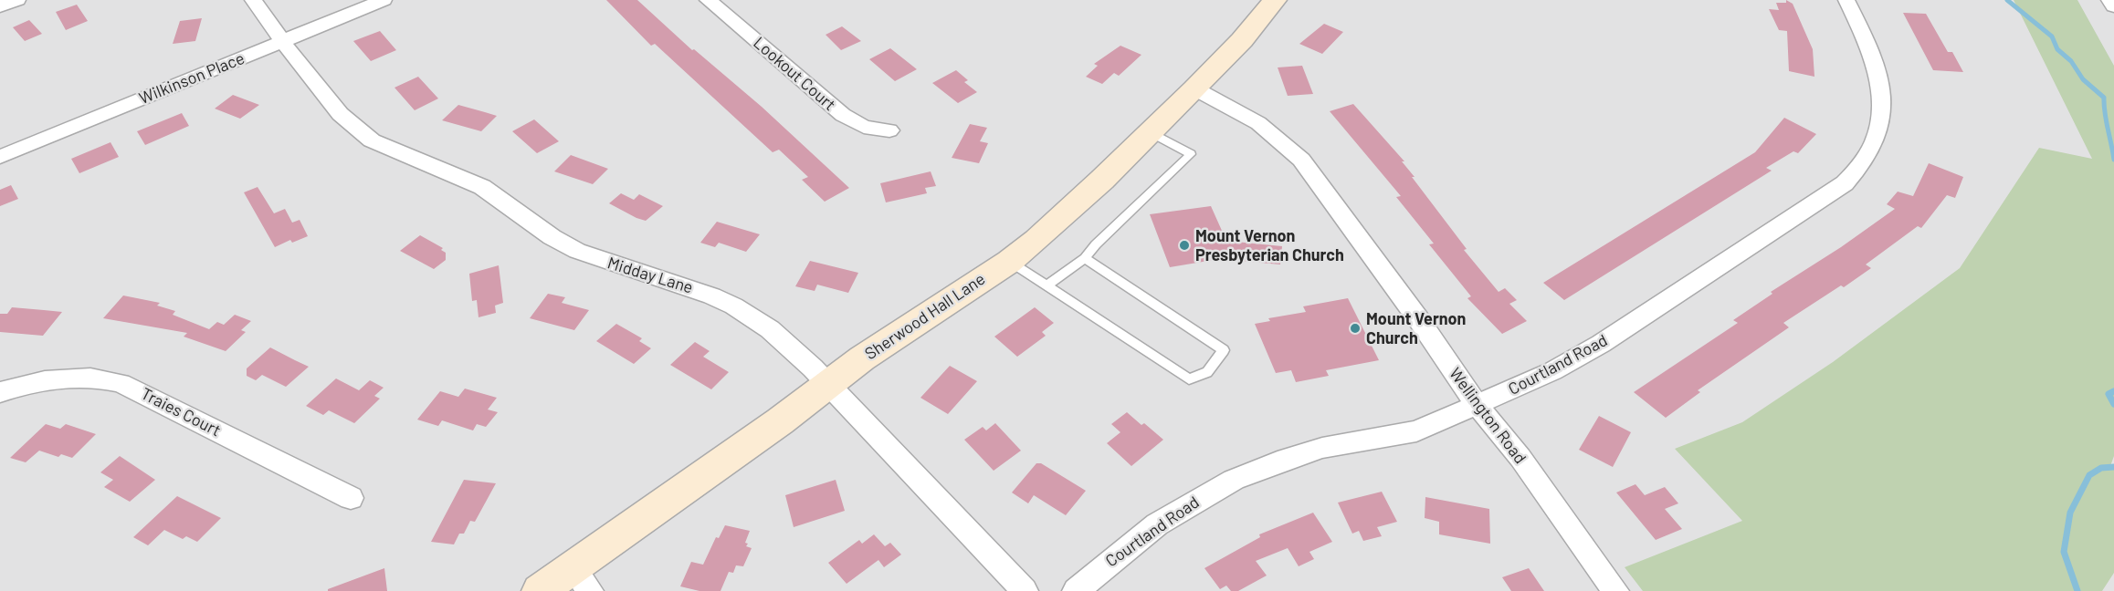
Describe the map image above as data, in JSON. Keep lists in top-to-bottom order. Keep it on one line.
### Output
{"streets":{"main road":["Sherwood Hall Lane"],"street":["Lookout Court","Wilkinson Place","Midday Lane","Courtland Road","Traies Court","Wellington Road"]},"crossings":[["Wilkinson Place","Midday Lane"],["Midday Lane","Sherwood Hall Lane"],["Sherwood Hall Lane","Wellington Road"],["Courtland Road","Wellington Road"]],"places":["Mount Vernon Presbyterian Church","Mount Vernon Church"]}
